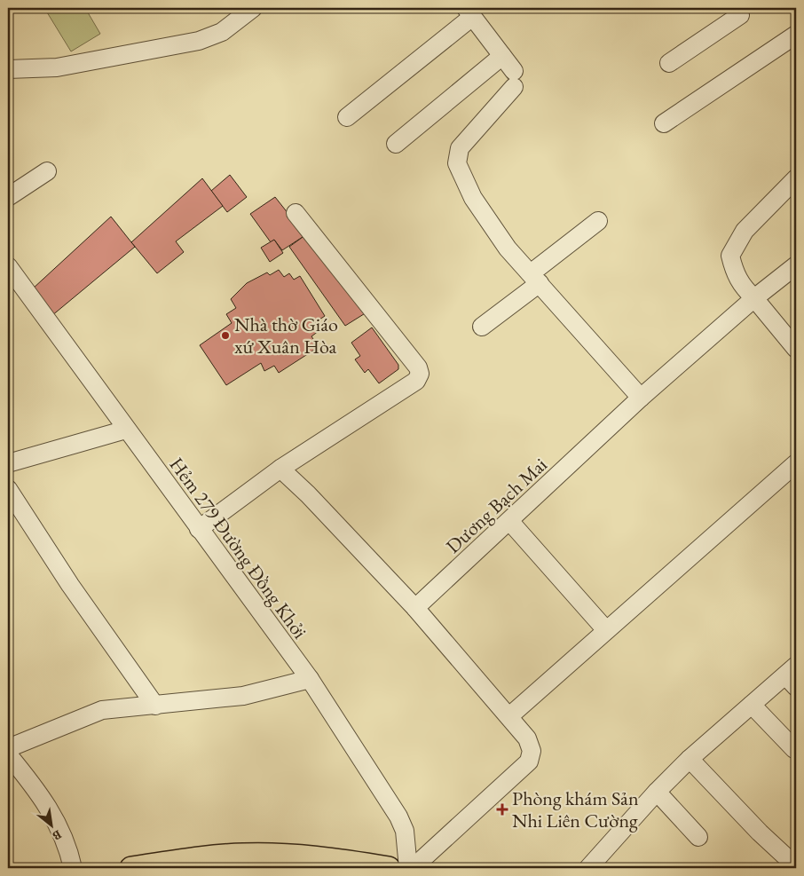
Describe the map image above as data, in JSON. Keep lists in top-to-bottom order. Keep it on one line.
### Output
{"streets":{"street":["Dương Bạch Mai","Hẻm 279 Đường Đồng Khởi"]},"places":{"other":["Nhà thờ Giáo xứ Xuân Hòa"],"health":["Phòng khám Sản Nhi Liên Cường"]},"north":"bottom right"}
